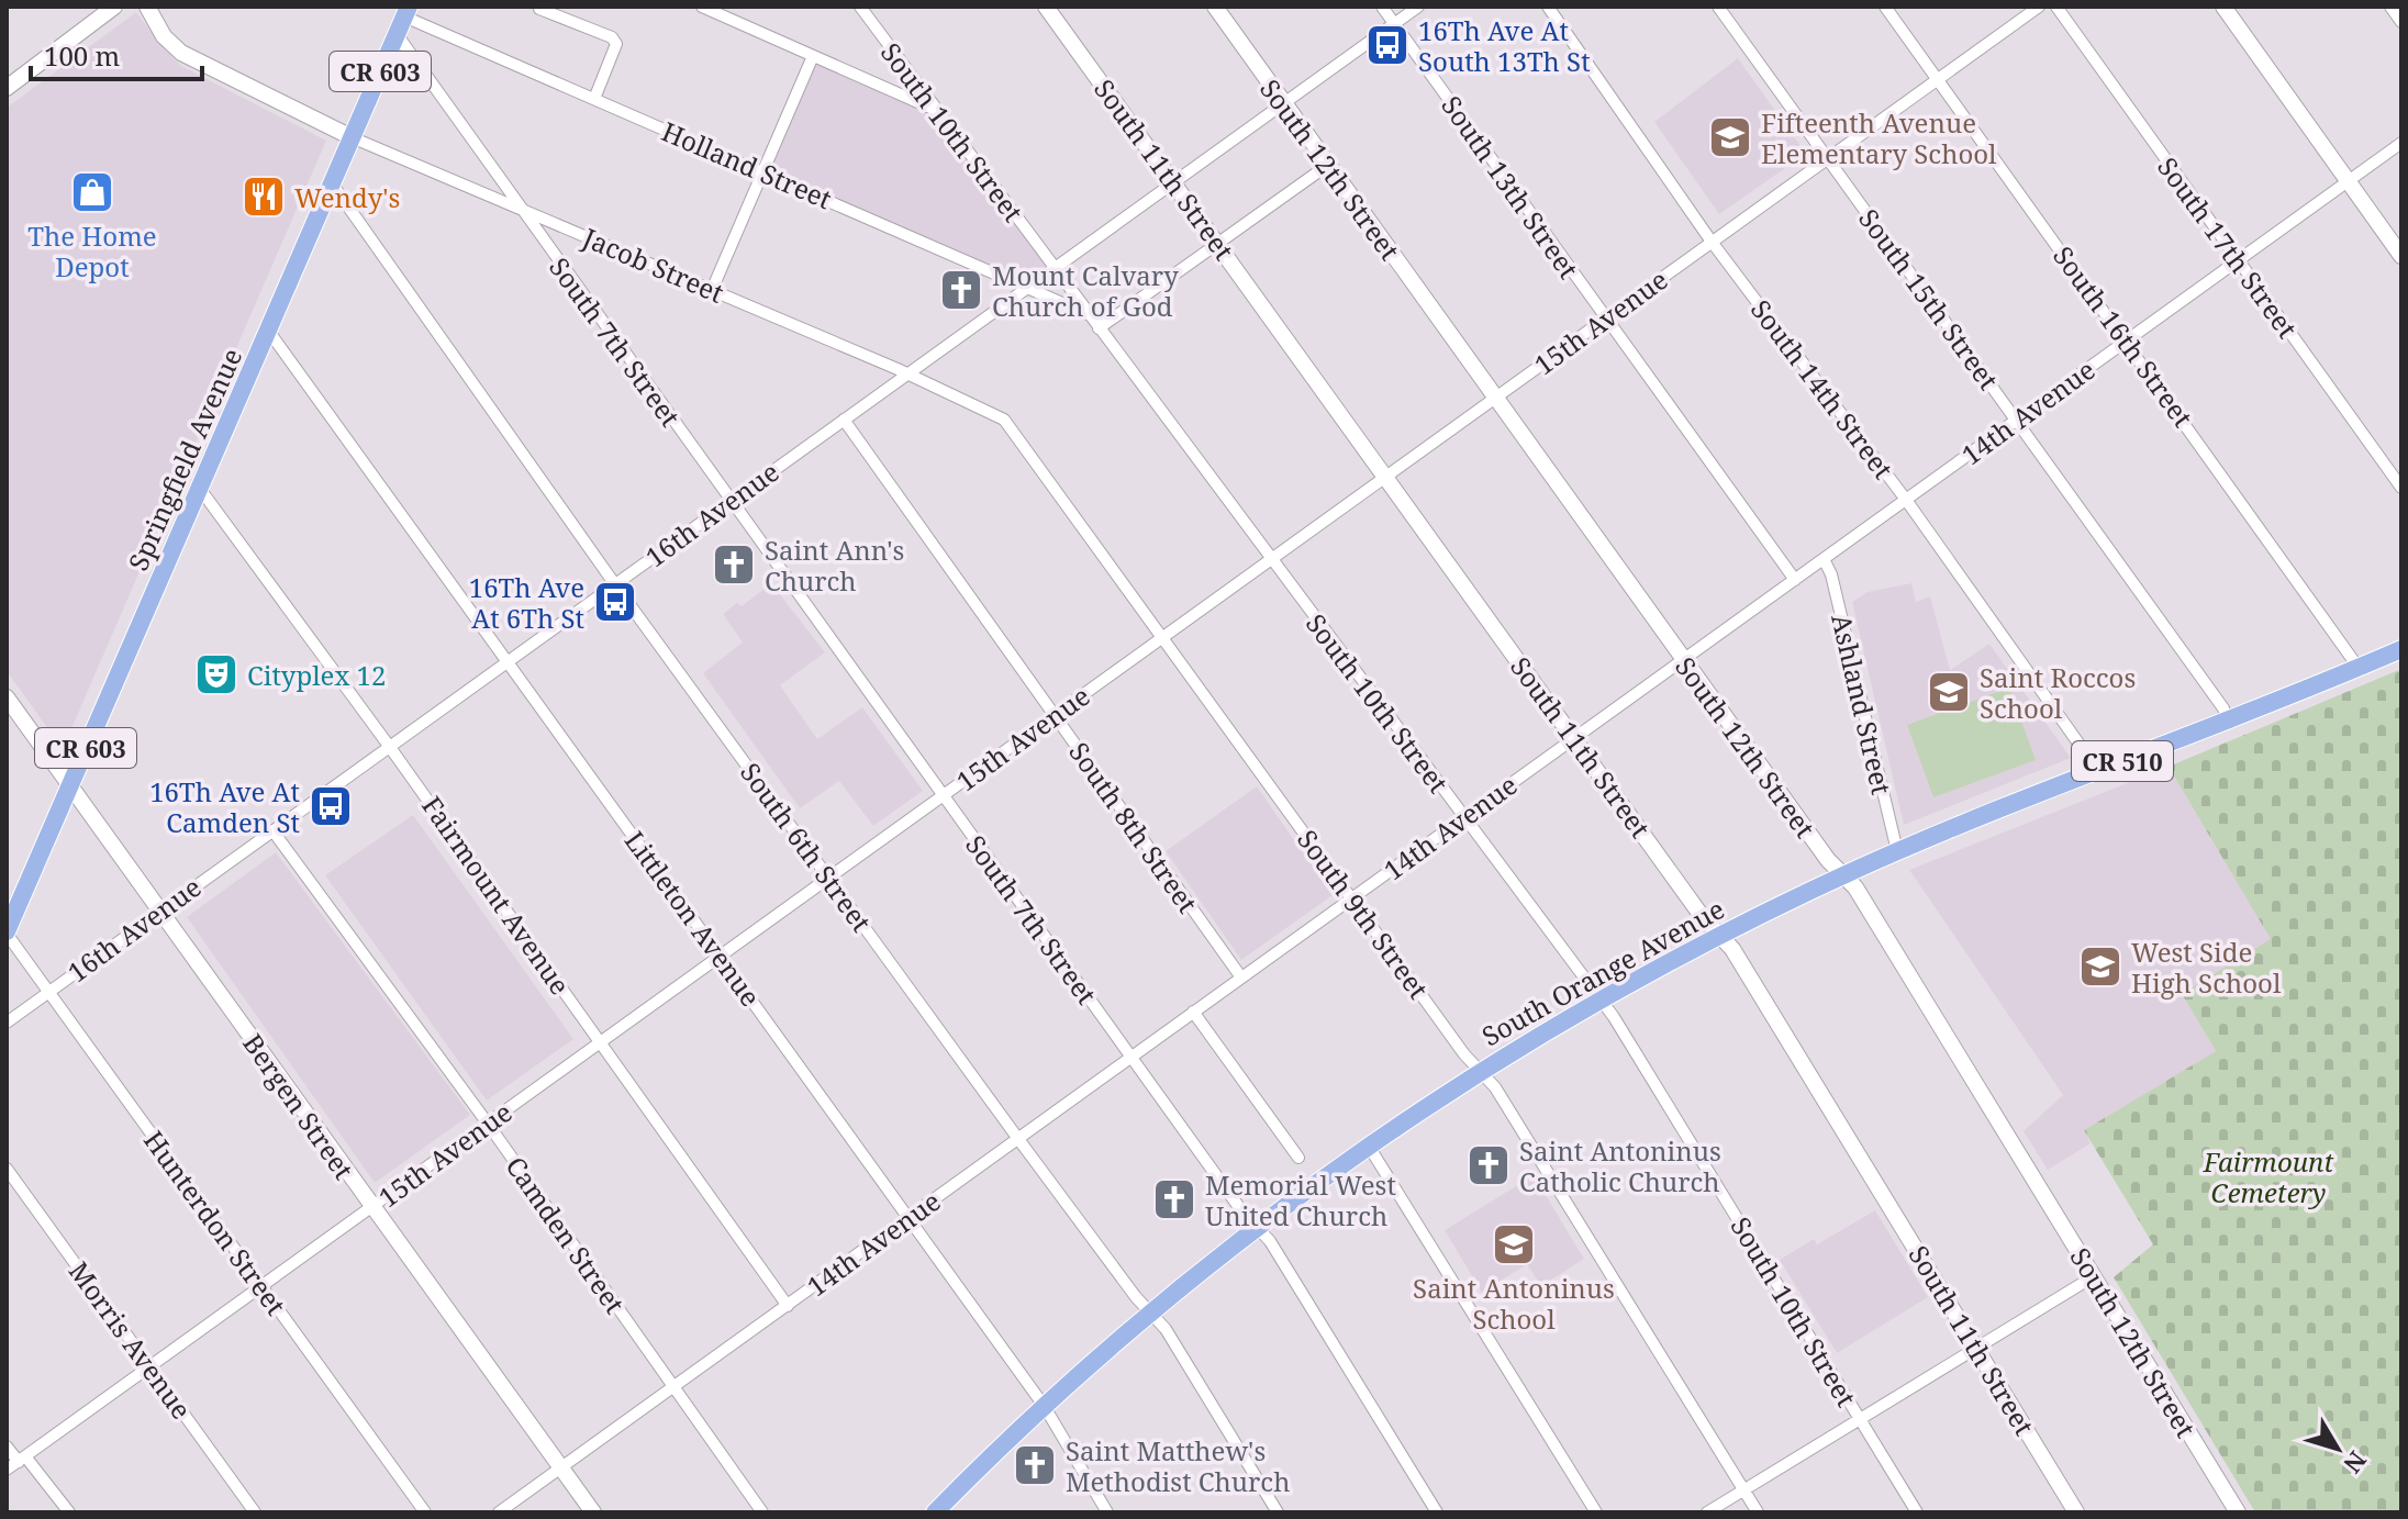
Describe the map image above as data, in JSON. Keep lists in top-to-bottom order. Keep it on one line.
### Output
{"streets":{"main road":["CR 603","Springfield Avenue","CR 510","South Orange Avenue"],"street":["South 10th Street","Holland Street","South 11th Street","South 12th Street","South 13th Street","South 17th Street","Jacob Street","South 15th Street","15th Avenue","South 16th Street","South 7th Street","South 14th Street","14th Avenue","16th Avenue","Ashland Street","South 8th Street","South 6th Street","Fairmount Avenue","South 9th Street","Littleton Avenue","Bergen Street","Hunterdon Street","Camden Street","Morris Avenue"]},"crossings":[["South 10th Street","Holland Street"],["South 10th Street","15th Avenue"],["South 10th Street","14th Avenue"],["South 10th Street","16th Avenue"],["South 10th Street","South Orange Avenue"],["Holland Street","Springfield Avenue"],["Holland Street","16th Avenue"],["South 11th Street","15th Avenue"],["South 11th Street","14th Avenue"],["South 11th Street","16th Avenue"],["South 11th Street","South Orange Avenue"],["South 12th Street","15th Avenue"],["South 12th Street","14th Avenue"],["South 12th Street","16th Avenue"],["South 12th Street","South Orange Avenue"],["South 13th Street","15th Avenue"],["South 13th Street","14th Avenue"],["South 13th Street","16th Avenue"],["South 17th Street","14th Avenue"],["Jacob Street","South 7th Street"],["Jacob Street","Springfield Avenue"],["Jacob Street","16th Avenue"],["Jacob Street","South 9th Street"],["South 15th Street","15th Avenue"],["South 15th Street","14th Avenue"],["South 15th Street","South Orange Avenue"],["15th Avenue","South 16th Street"],["15th Avenue","South 7th Street"],["15th Avenue","South 14th Street"],["15th Avenue","South 8th Street"],["15th Avenue","South 6th Street"],["15th Avenue","Fairmount Avenue"],["15th Avenue","South 9th Street"],["15th Avenue","Littleton Avenue"],["15th Avenue","Bergen Street"],["15th Avenue","Hunterdon Street"],["15th Avenue","Camden Street"],["15th Avenue","Morris Avenue"],["South 16th Street","14th Avenue"],["South 16th Street","South Orange Avenue"],["South 7th Street","14th Avenue"],["South 7th Street","Springfield Avenue"],["South 7th Street","16th Avenue"],["South 7th Street","South Orange Avenue"],["South 14th Street","14th Avenue"],["South 14th Street","South Orange Avenue"],["14th Avenue","Ashland Street"],["14th Avenue","South 8th Street"],["14th Avenue","South 6th Street"],["14th Avenue","Fairmount Avenue"],["14th Avenue","South 9th Street"],["14th Avenue","Littleton Avenue"],["14th Avenue","Bergen Street"],["14th Avenue","Camden Street"],["Springfield Avenue","South 6th Street"],["Springfield Avenue","Fairmount Avenue"],["Springfield Avenue","Littleton Avenue"],["Springfield Avenue","Bergen Street"],["Springfield Avenue","Hunterdon Street"],["16th Avenue","South 8th Street"],["16th Avenue","South 6th Street"],["16th Avenue","Fairmount Avenue"],["16th Avenue","South 9th Street"],["16th Avenue","Littleton Avenue"],["16th Avenue","Bergen Street"],["16th Avenue","Hunterdon Street"],["16th Avenue","Camden Street"],["Ashland Street","South Orange Avenue"],["South 6th Street","South Orange Avenue"],["South 9th Street","South Orange Avenue"],["Littleton Avenue","South Orange Avenue"]],"parks":["Fairmount Cemetery"],"places":{"bus stop":["16Th Ave At South 13Th St","16Th Ave At 6Th St","16Th Ave At Camden St"],"school or university":["Fifteenth Avenue Elementary School","Saint Roccos School","West Side High School","Saint Antoninus School"],"shop":["The Home Depot"],"restaurant":["Wendy's"],"church":["Mount Calvary Church of God","Saint Ann's Church","Saint Antoninus Catholic Church","Memorial West United Church","Saint Matthew's Methodist Church"],"theatre":["Cityplex 12"]},"scale_bar":"100 m","north":"bottom right"}
